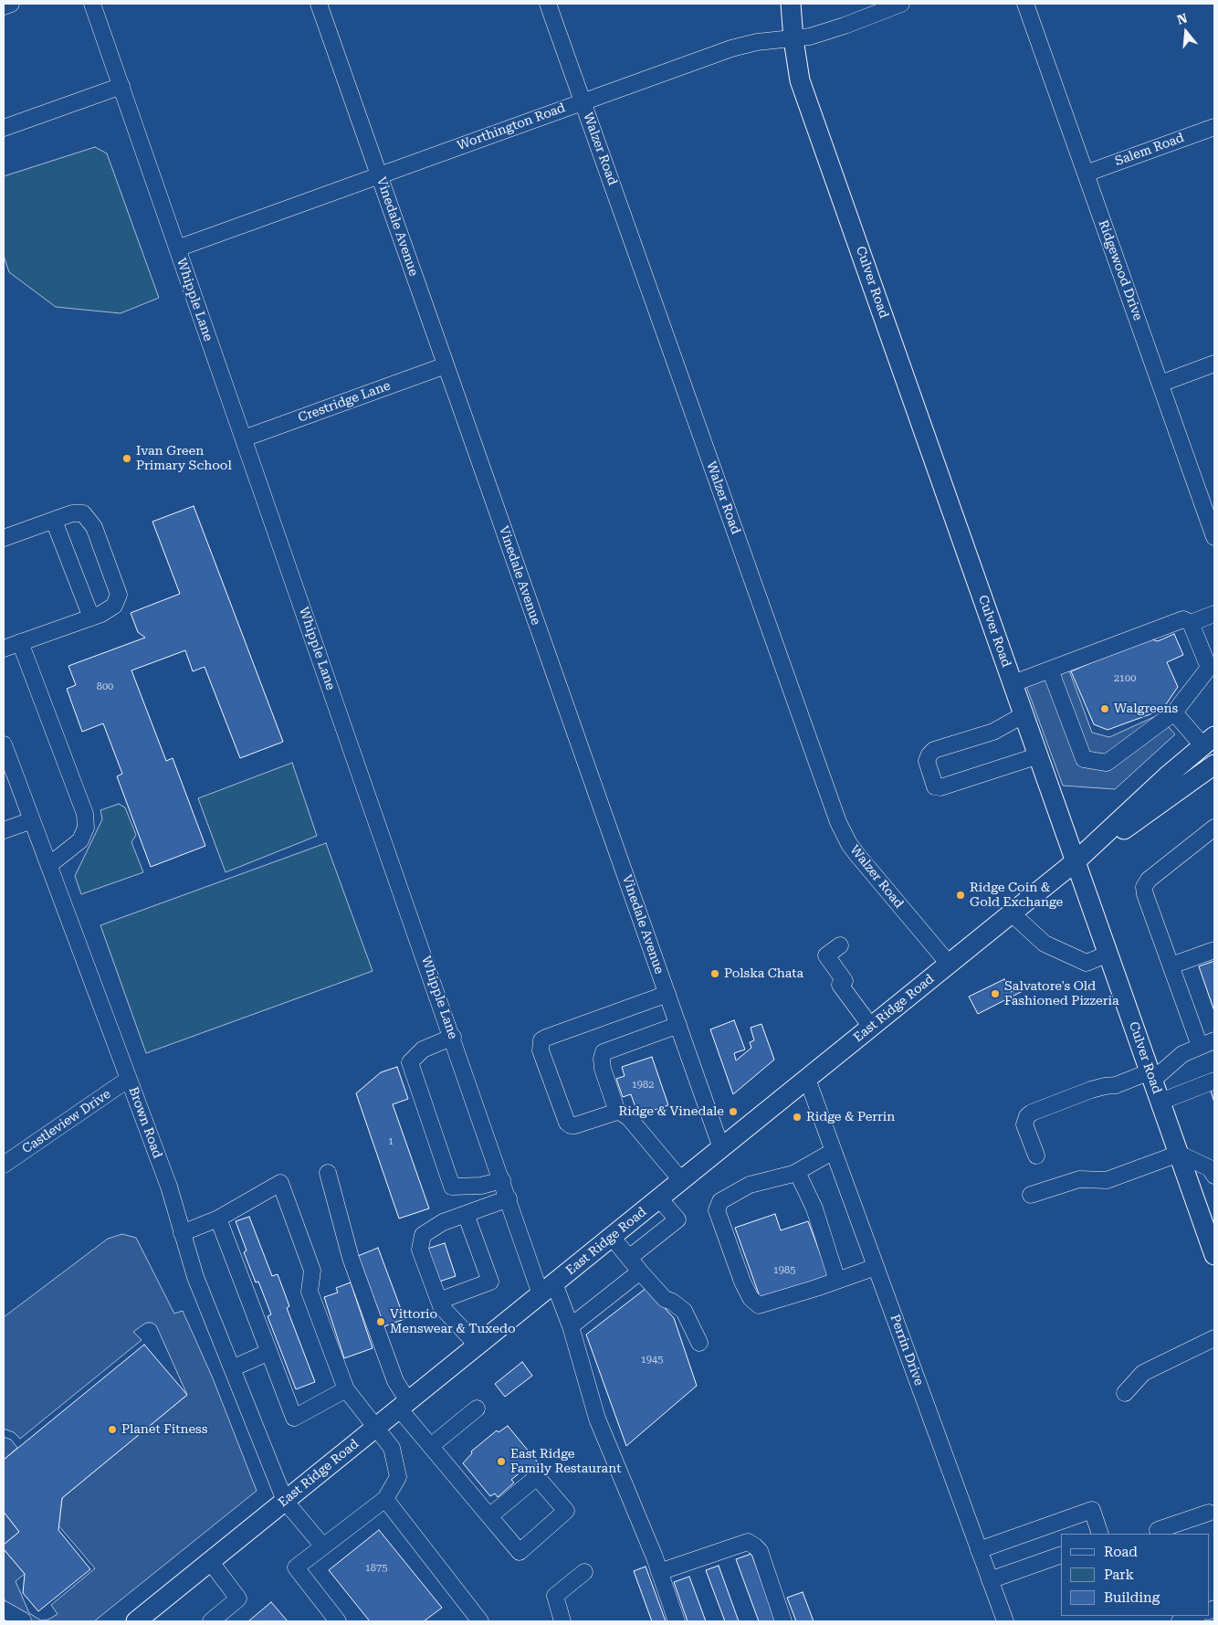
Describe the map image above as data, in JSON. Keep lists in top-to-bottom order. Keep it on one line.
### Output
{"streets":{"main road":["Culver Road","East Ridge Road"],"street":["Worthington Road","Walzer Road","Salem Road","Vinedale Avenue","Ridgewood Drive","Whipple Lane","Crestridge Lane","Castleview Drive","Brown Road","Perrin Drive"]},"crossings":[["Worthington Road","Walzer Road"],["Worthington Road","Vinedale Avenue"],["Worthington Road","Culver Road"],["Worthington Road","Whipple Lane"],["Walzer Road","East Ridge Road"],["Salem Road","Ridgewood Drive"],["Vinedale Avenue","Crestridge Lane"],["Vinedale Avenue","East Ridge Road"],["Culver Road","East Ridge Road"],["Whipple Lane","Crestridge Lane"],["Whipple Lane","East Ridge Road"],["East Ridge Road","Brown Road"],["East Ridge Road","Perrin Drive"],["Castleview Drive","Brown Road"]],"places":["Ivan Green Primary School","Walgreens","Ridge Coin & Gold Exchange","Polska Chata","Salvatore's Old Fashioned Pizzeria","Ridge & Vinedale","Ridge & Perrin","Vittorio Menswear & Tuxedo","Planet Fitness","East Ridge Family Restaurant"],"house_numbers":["2100","800","1982","1","1985","1945","1875"],"legend":["Road","Park","Building"],"north":"top"}
